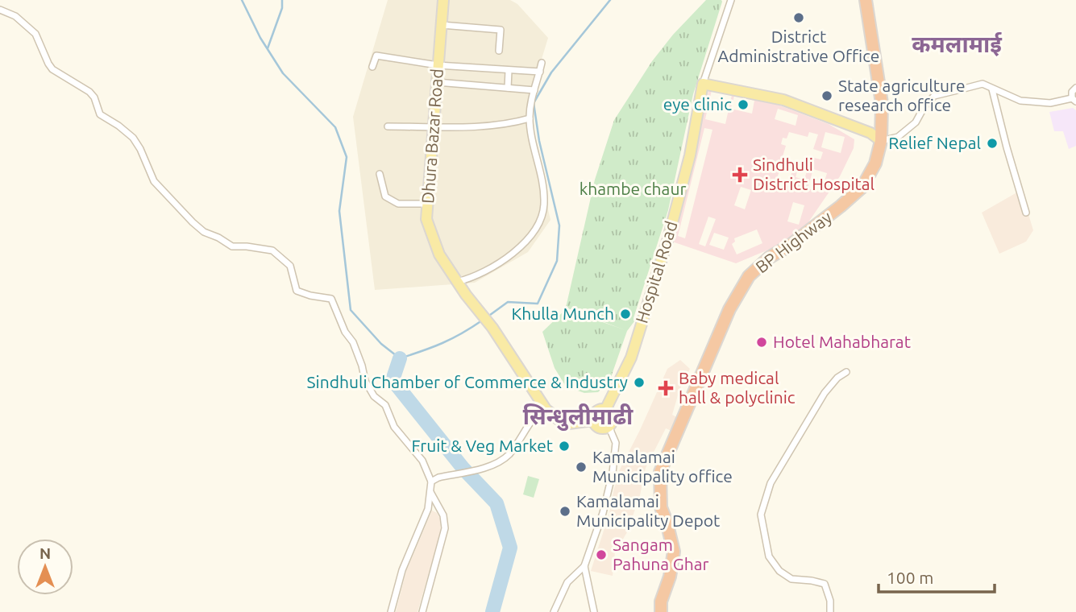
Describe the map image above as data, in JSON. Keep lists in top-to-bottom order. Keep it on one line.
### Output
{"streets":{"highway":["BP Highway"],"main road":["Dhura Bazar Road","Hospital Road"]},"districts":["कमलामाई","सिन्धुलीमाढी"],"parks":["khambe chaur"],"places":{"other":["District Administrative Office","State agriculture research office","eye clinic","Relief Nepal","Khulla Munch","Hotel Mahabharat","Sindhuli Chamber of Commerce & Industry","Fruit & Veg Market","Kamalamai Municipality office","Kamalamai Municipality Depot","Sangam Pahuna Ghar"],"health":["Sindhuli District Hospital","Baby medical hall & polyclinic"]},"scale_bar":"100 m","north":"top"}
